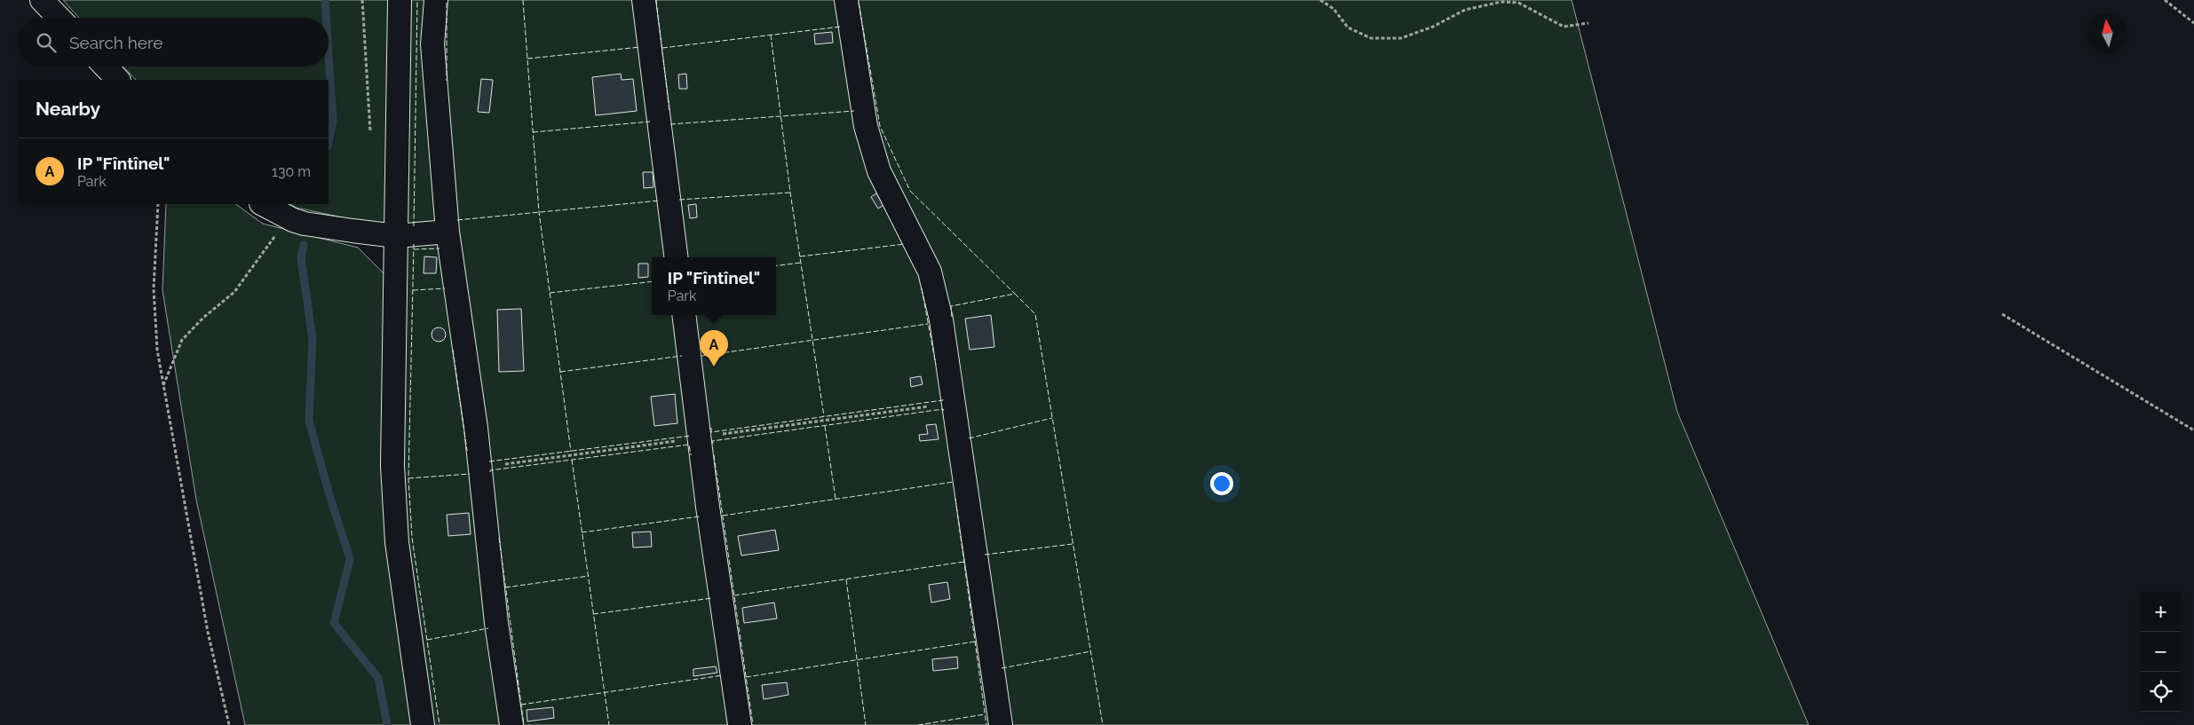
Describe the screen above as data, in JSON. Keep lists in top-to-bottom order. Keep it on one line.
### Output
{"north":"top","page":{"search":"Search here","heading":"Nearby","list":[{"mark":"A","name":"IP \"Fîntînel\"","note":"Park","value":"130 m"}],"popup":["IP \"Fîntînel\"","Park"],"pins":"A","map_buttons":["+","−"]}}
